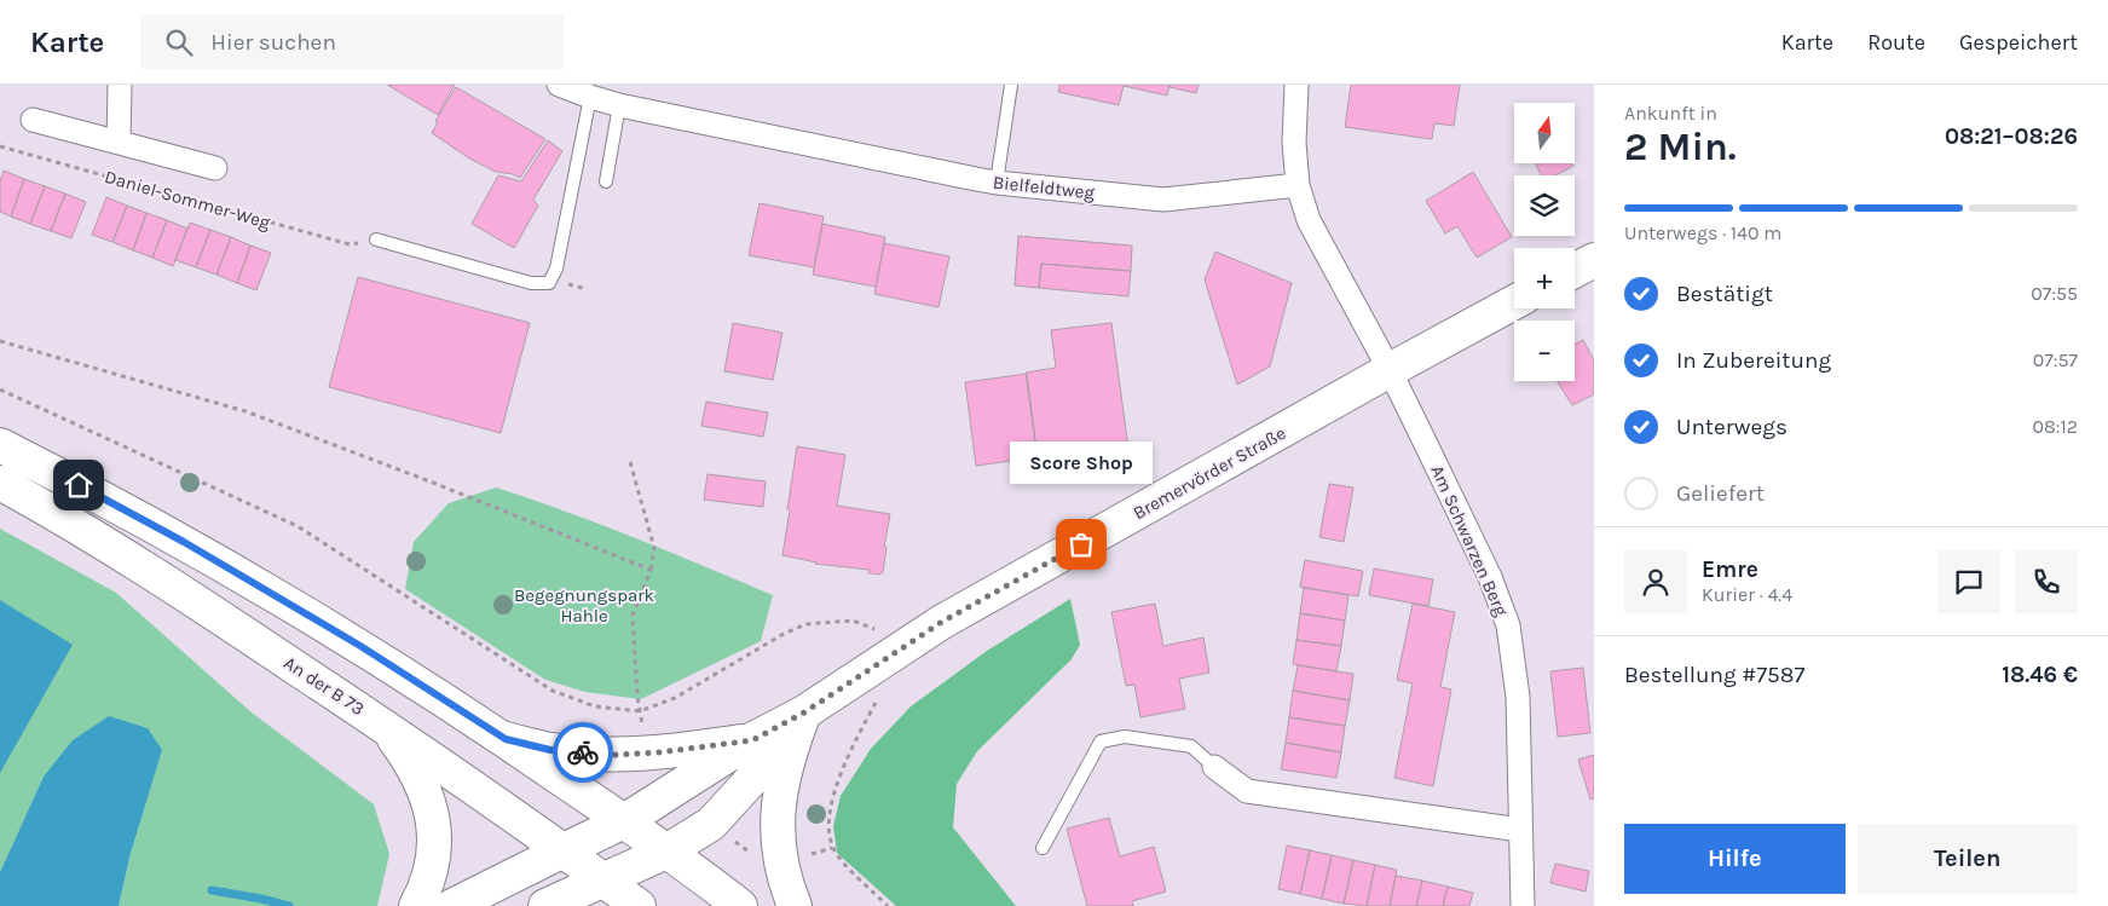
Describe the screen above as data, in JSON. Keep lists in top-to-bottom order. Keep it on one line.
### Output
{"streets":{"main road":["Bremervörder Straße","An der B 73"],"street":["Bielfeldtweg","Daniel-Sommer-Weg","Am Schwarzen Berg"]},"crossings":[["Bremervörder Straße","Am Schwarzen Berg"],["Bremervörder Straße","An der B 73"]],"parks":["Begegnungspark Hahle"],"places":["Score Shop"],"north":"top","page":{"header":"Karte","search":"Hier suchen","nav":["Karte","Route","Gespeichert"],"heading":["2 Min.","Ankunft in","08:21–08:26"],"panel":["Emre","Kurier · 4.4","Bestellung #7587","18.46 €"],"map_buttons":["+","−"],"bar":"Unterwegs · 140 m","list":[["Bestätigt","07:55"],["In Zubereitung","07:57"],["Unterwegs","08:12"],"Geliefert"],"bubble":"Score Shop","buttons":["Hilfe","Teilen"]}}
